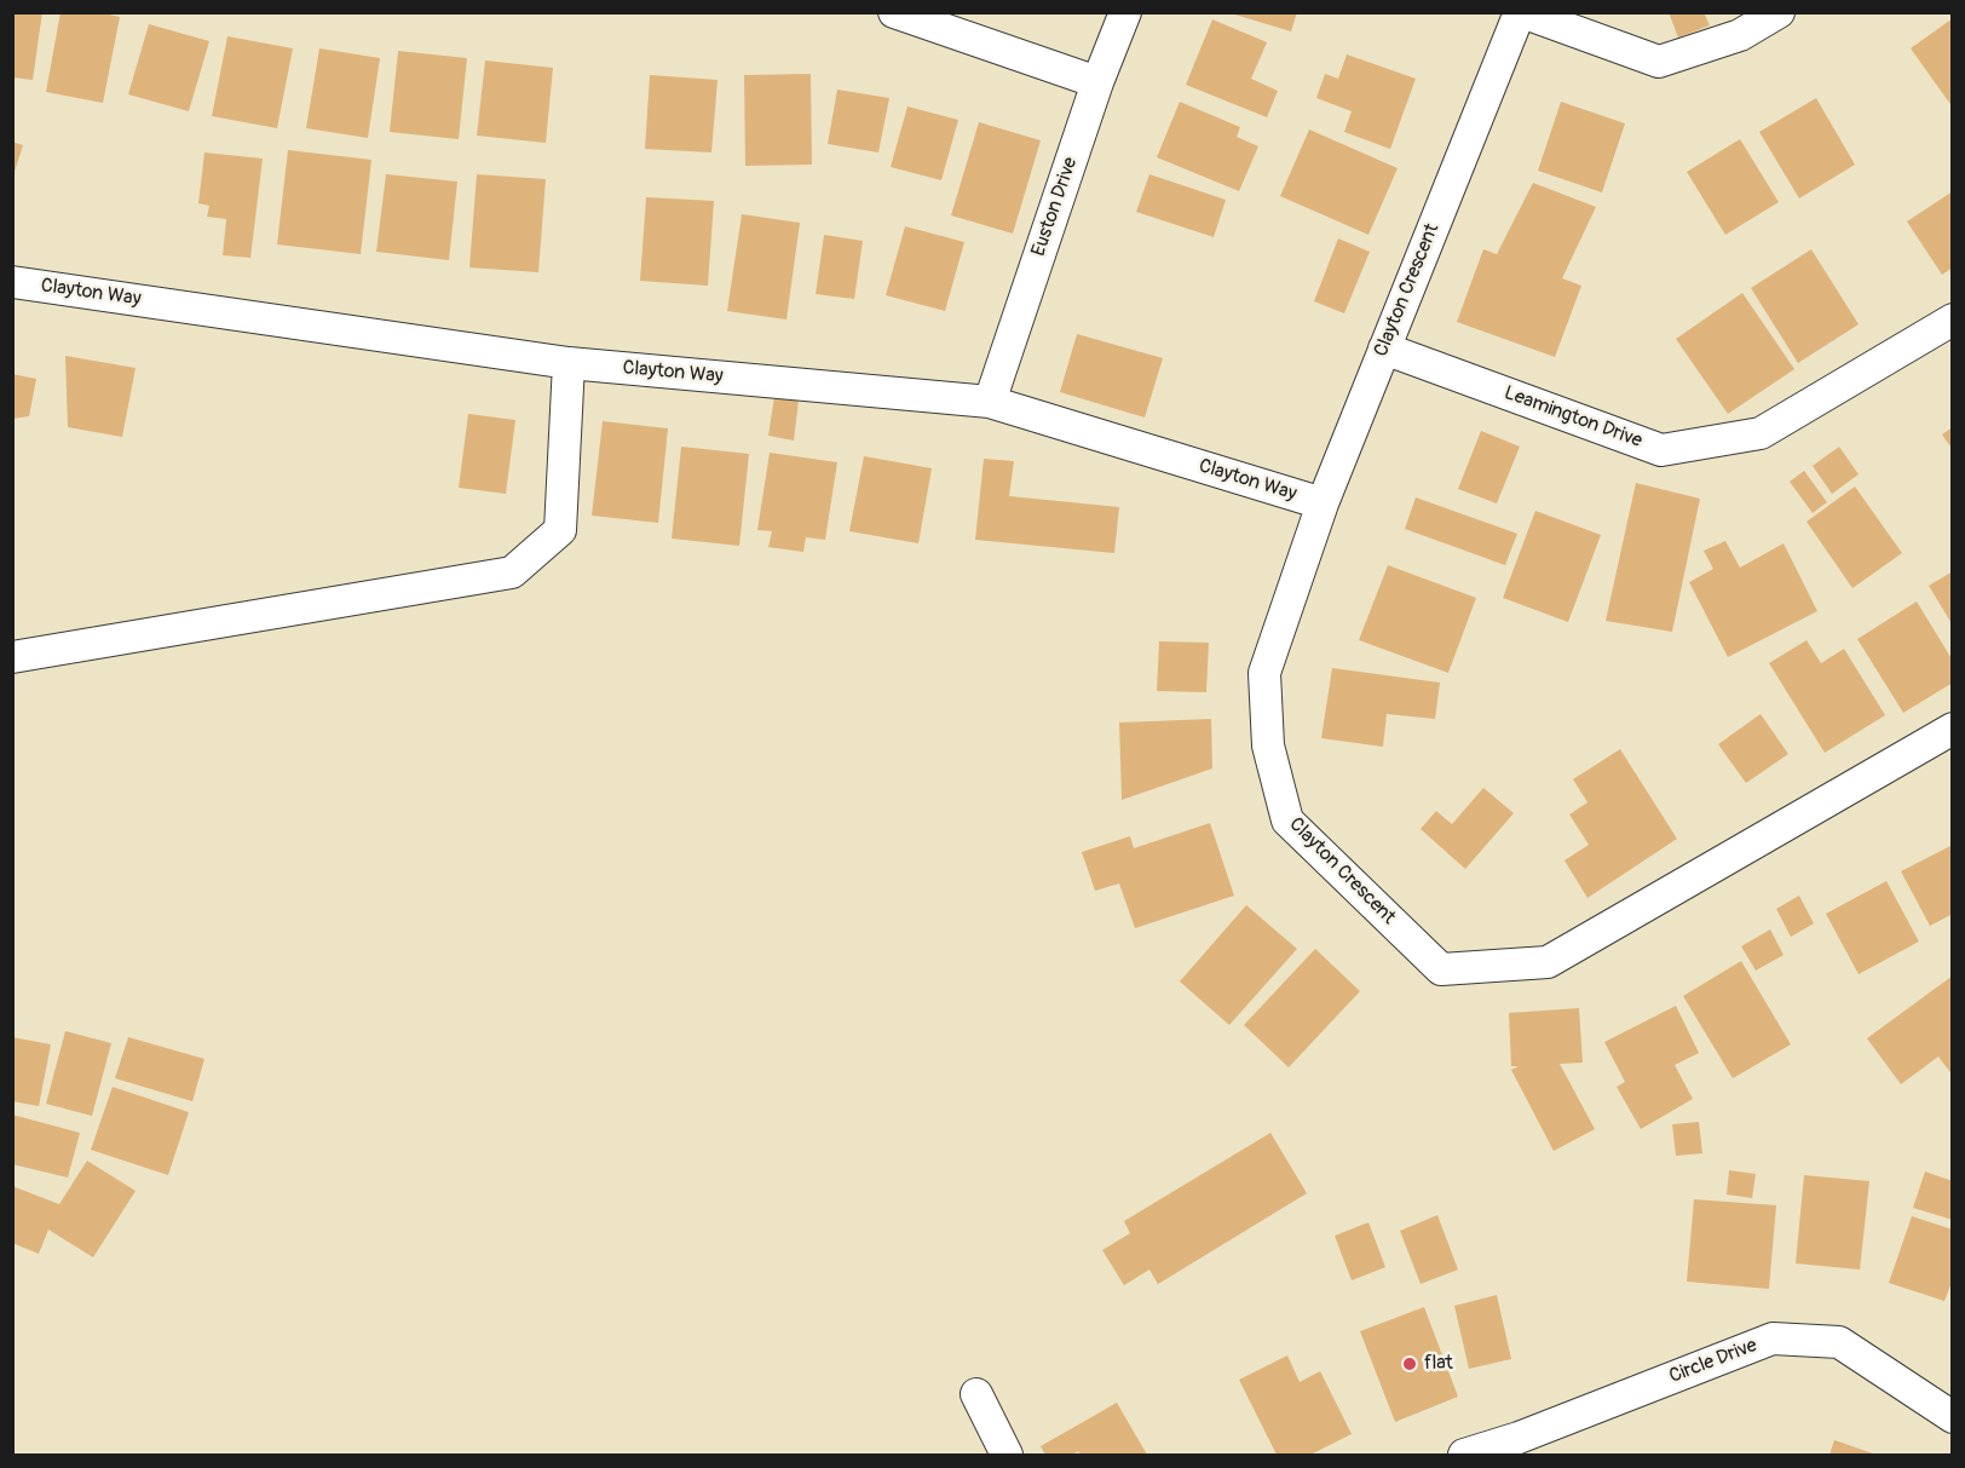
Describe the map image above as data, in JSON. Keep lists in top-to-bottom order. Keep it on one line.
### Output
{"streets":{"street":["Euston Drive","Clayton Crescent","Clayton Way","Leamington Drive","Circle Drive"]},"crossings":[["Euston Drive","Clayton Way"],["Clayton Crescent","Clayton Way"],["Clayton Crescent","Leamington Drive"]],"places":["flat"]}
